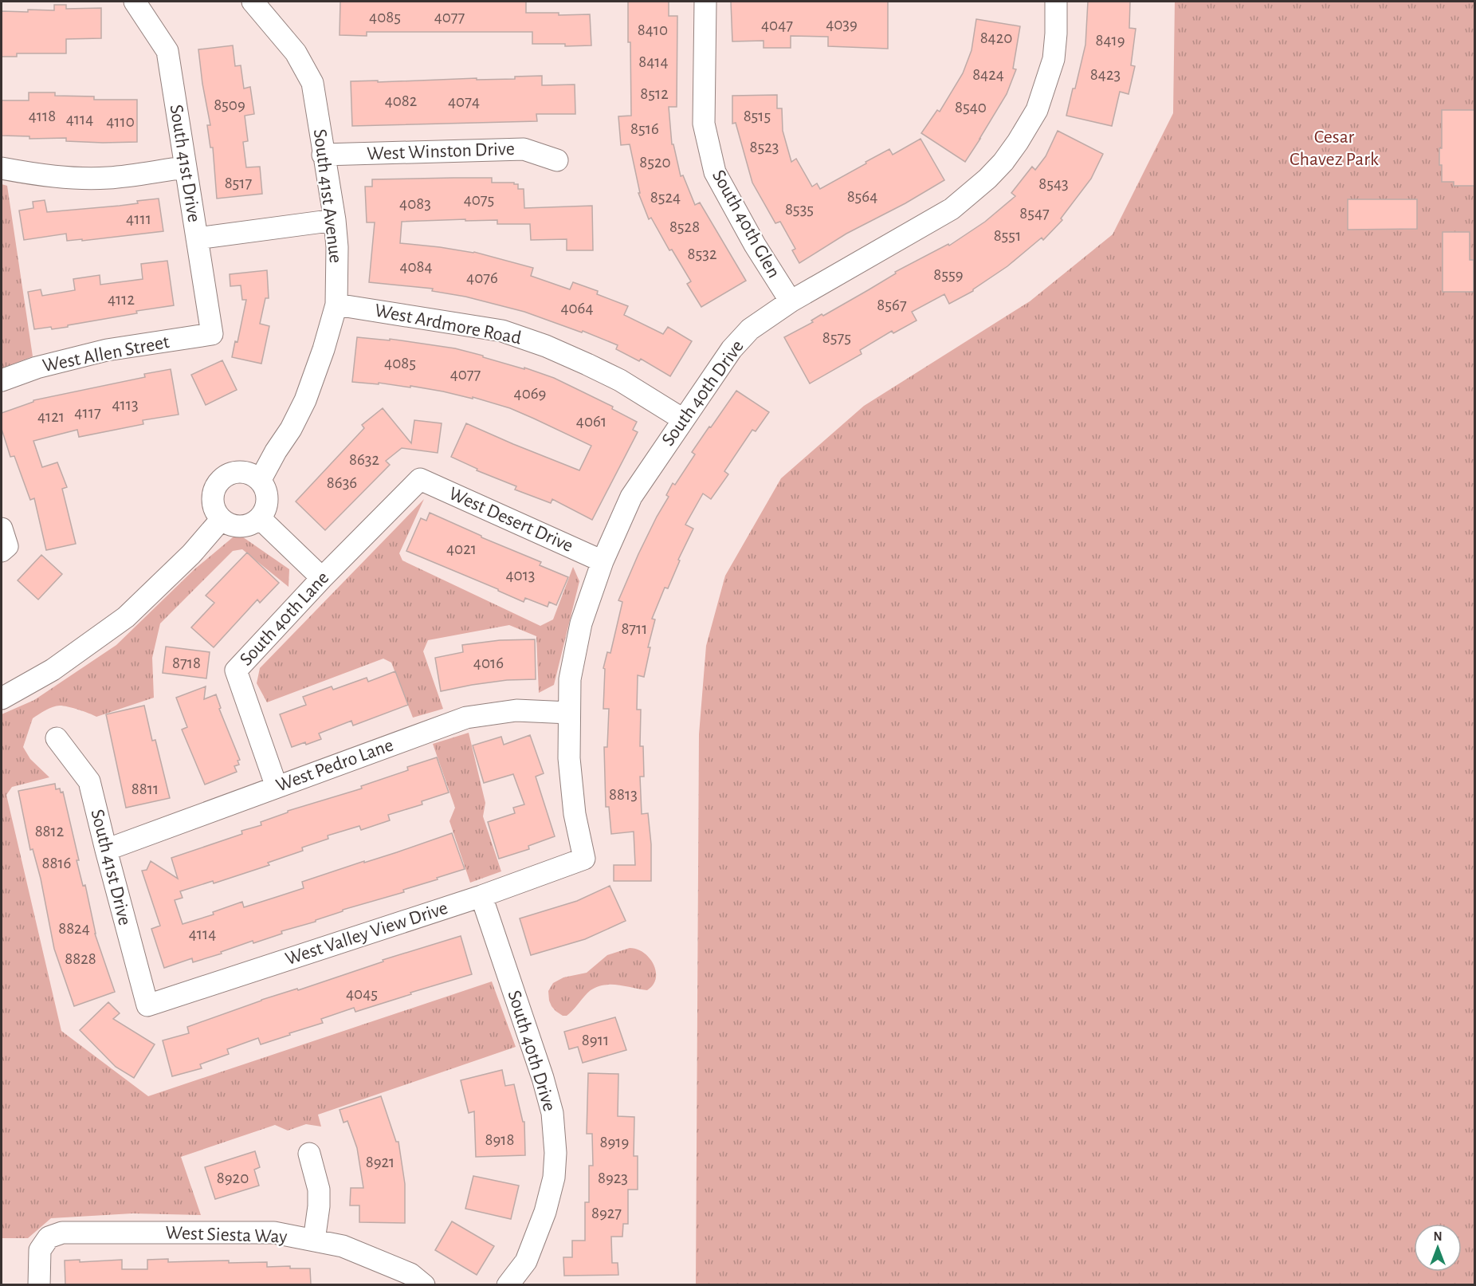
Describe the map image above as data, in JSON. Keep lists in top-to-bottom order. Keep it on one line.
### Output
{"streets":{"street":["West Winston Drive","South 41st Drive","South 41st Avenue","South 40th Glen","West Ardmore Road","West Allen Street","South 40th Drive","West Desert Drive","South 40th Lane","West Pedro Lane","West Valley View Drive","West Siesta Way"]},"crossings":[["West Winston Drive","South 41st Avenue"],["South 41st Drive","West Allen Street"],["South 41st Drive","West Pedro Lane"],["South 41st Drive","West Valley View Drive"],["South 41st Avenue","West Ardmore Road"],["South 40th Glen","South 40th Drive"],["West Ardmore Road","South 40th Drive"],["South 40th Drive","West Desert Drive"],["South 40th Drive","West Pedro Lane"],["South 40th Drive","West Valley View Drive"],["West Desert Drive","South 40th Lane"],["South 40th Lane","West Pedro Lane"]],"parks":["Cesar Chavez Park"],"house_numbers":["4085","4077","4039","4047","8410","8420","8419","8414","8424","8423","8512","4082","4074","8509","8540","4118","8515","4114","4110","8516","8523","8520","8517","8543","8564","8524","4075","4083","8535","8547","4111","8528","8551","8532","4084","8559","4076","4112","8567","4064","8575","4085","4077","4069","4113","4117","4121","4061","8632","8636","4021","4013","8711","8718","4016","8811","8813","8812","8816","8824","4114","8828","4045","8911","8918","8919","8921","8920","8923","8927"],"north":"top"}
